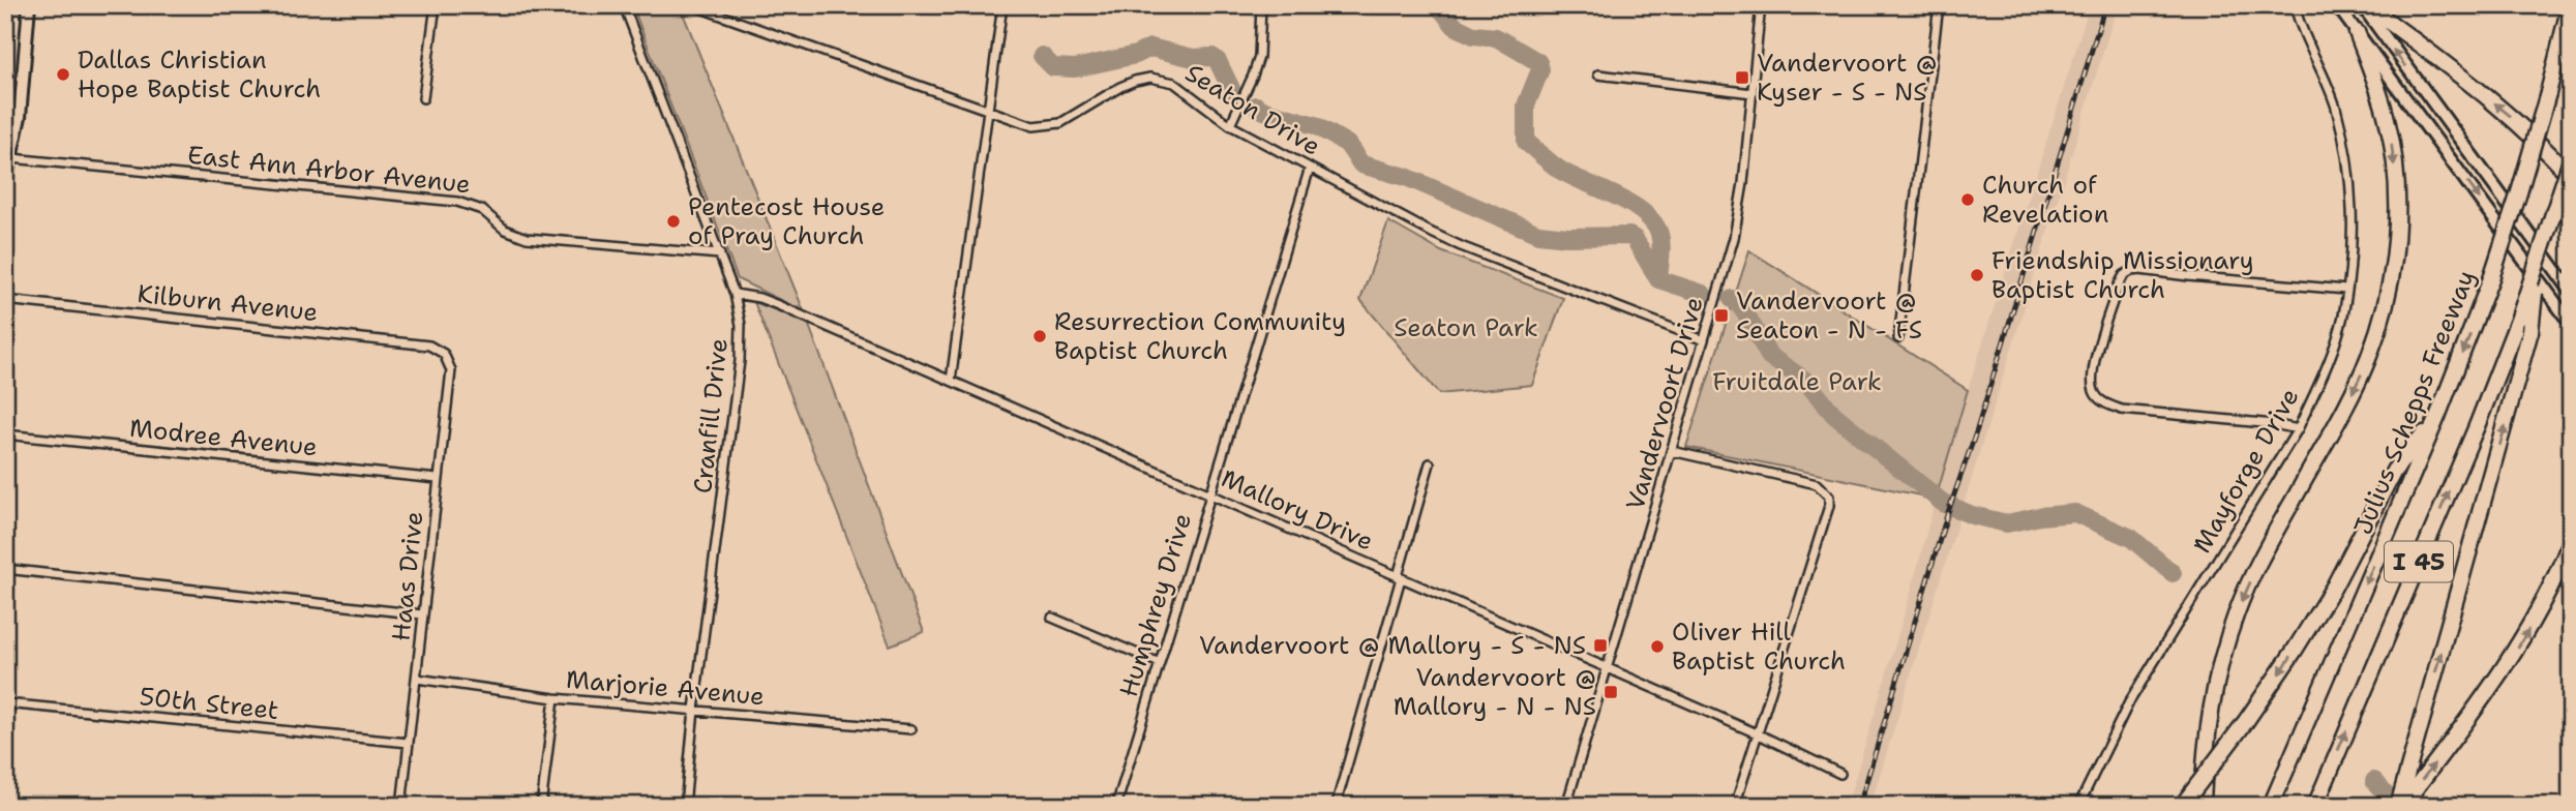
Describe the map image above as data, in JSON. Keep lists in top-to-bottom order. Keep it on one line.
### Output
{"streets":{"highway":["Julius Schepps Freeway","I 45"],"street":["Seaton Drive","East Ann Arbor Avenue","Kilburn Avenue","Vandervoort Drive","Cranfill Drive","Modree Avenue","Mayforge Drive","Mallory Drive","Haas Drive","Humphrey Drive","Marjorie Avenue","50th Street"]},"crossings":[["Seaton Drive","Vandervoort Drive"],["Seaton Drive","Humphrey Drive"],["East Ann Arbor Avenue","Cranfill Drive"],["Kilburn Avenue","Haas Drive"],["Vandervoort Drive","Mallory Drive"],["Cranfill Drive","Mallory Drive"],["Cranfill Drive","Marjorie Avenue"],["Modree Avenue","Haas Drive"],["Mallory Drive","Humphrey Drive"],["Haas Drive","Marjorie Avenue"],["Haas Drive","50th Street"]],"parks":["Seaton Park","Fruitdale Park"],"places":{"other":["Dallas Christian Hope Baptist Church","Church of Revelation","Pentecost House of Pray Church","Friendship Missionary Baptist Church","Resurrection Community Baptist Church","Oliver Hill Baptist Church"],"transit":["Vandervoort @ Kyser - S - NS","Vandervoort @ Seaton - N - FS","Vandervoort @ Mallory - S - NS","Vandervoort @ Mallory - N - NS"]}}
